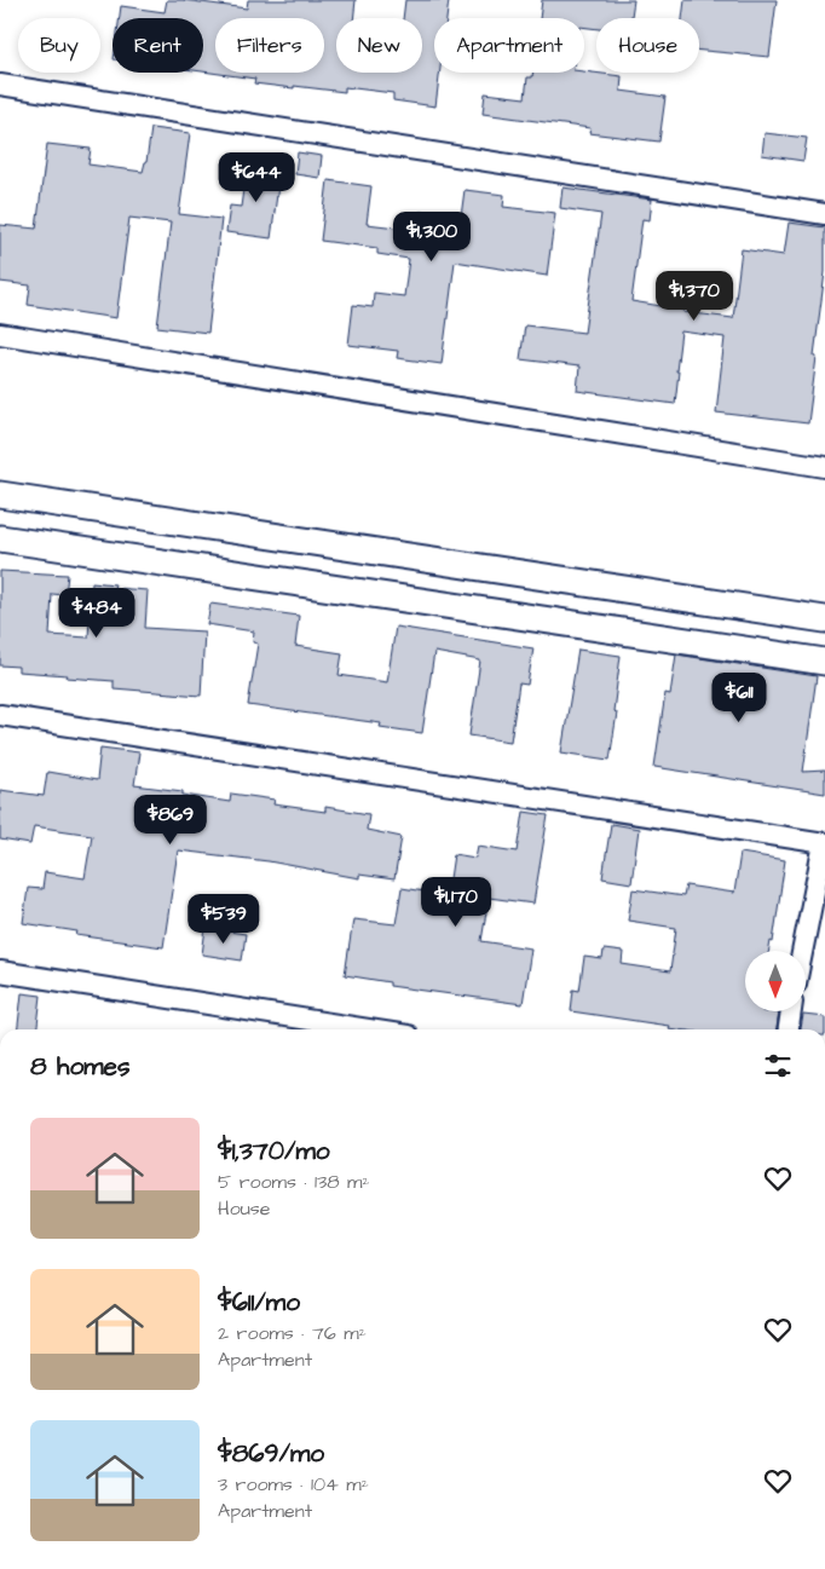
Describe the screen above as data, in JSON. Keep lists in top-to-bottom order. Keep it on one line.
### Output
{"north":"bottom","page":{"chip":["Buy","Rent","Filters","New","Apartment","House"],"price":["$644","$1,300","$1,370","$484","$611","$869","$1,170","$539"],"heading":"8 homes","list":[{"name":"$1,370/mo","note":"5 rooms · 138 m² · House"},{"name":"$611/mo","note":"2 rooms · 76 m² · Apartment"},{"name":"$869/mo","note":"3 rooms · 104 m² · Apartment"}]}}
